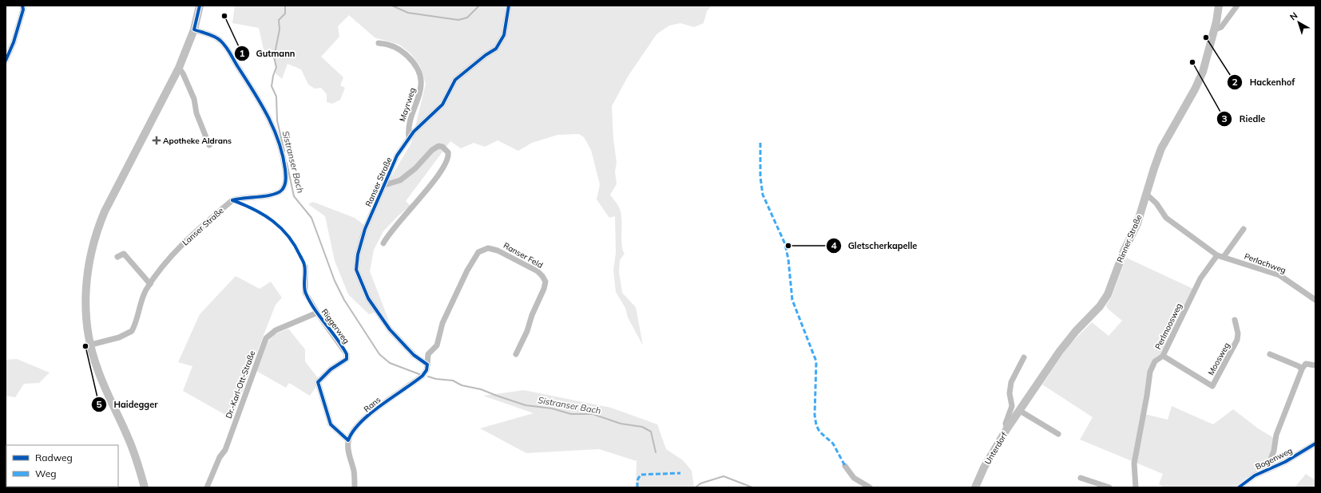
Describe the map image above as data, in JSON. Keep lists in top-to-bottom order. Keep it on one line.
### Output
{"streets":{"main road":["Rinner Straße","Unterdorf"],"street":["Mayrweg","Ranser Straße","Lanser Straße","Ranser Feld","Perlachweg","Riggerweg","Perlmoosweg","Moosweg","Dr.-Karl-Ott-Straße","Rans","Bogenweg"]},"crossings":[["Mayrweg","Ranser Straße"],["Ranser Straße","Ranser Feld"],["Ranser Straße","Rans"],["Rinner Straße","Perlachweg"],["Rinner Straße","Unterdorf"],["Ranser Feld","Rans"],["Perlachweg","Perlmoosweg"],["Riggerweg","Dr.-Karl-Ott-Straße"],["Riggerweg","Rans"],["Perlmoosweg","Moosweg"]],"water":["Sistranser Bach"],"places":{"other":["Gutmann","Hackenhof","Riedle","Gletscherkapelle","Haidegger"],"health":["Apotheke Aldrans"]},"legend":["Radweg","Weg"],"north":"top left"}
